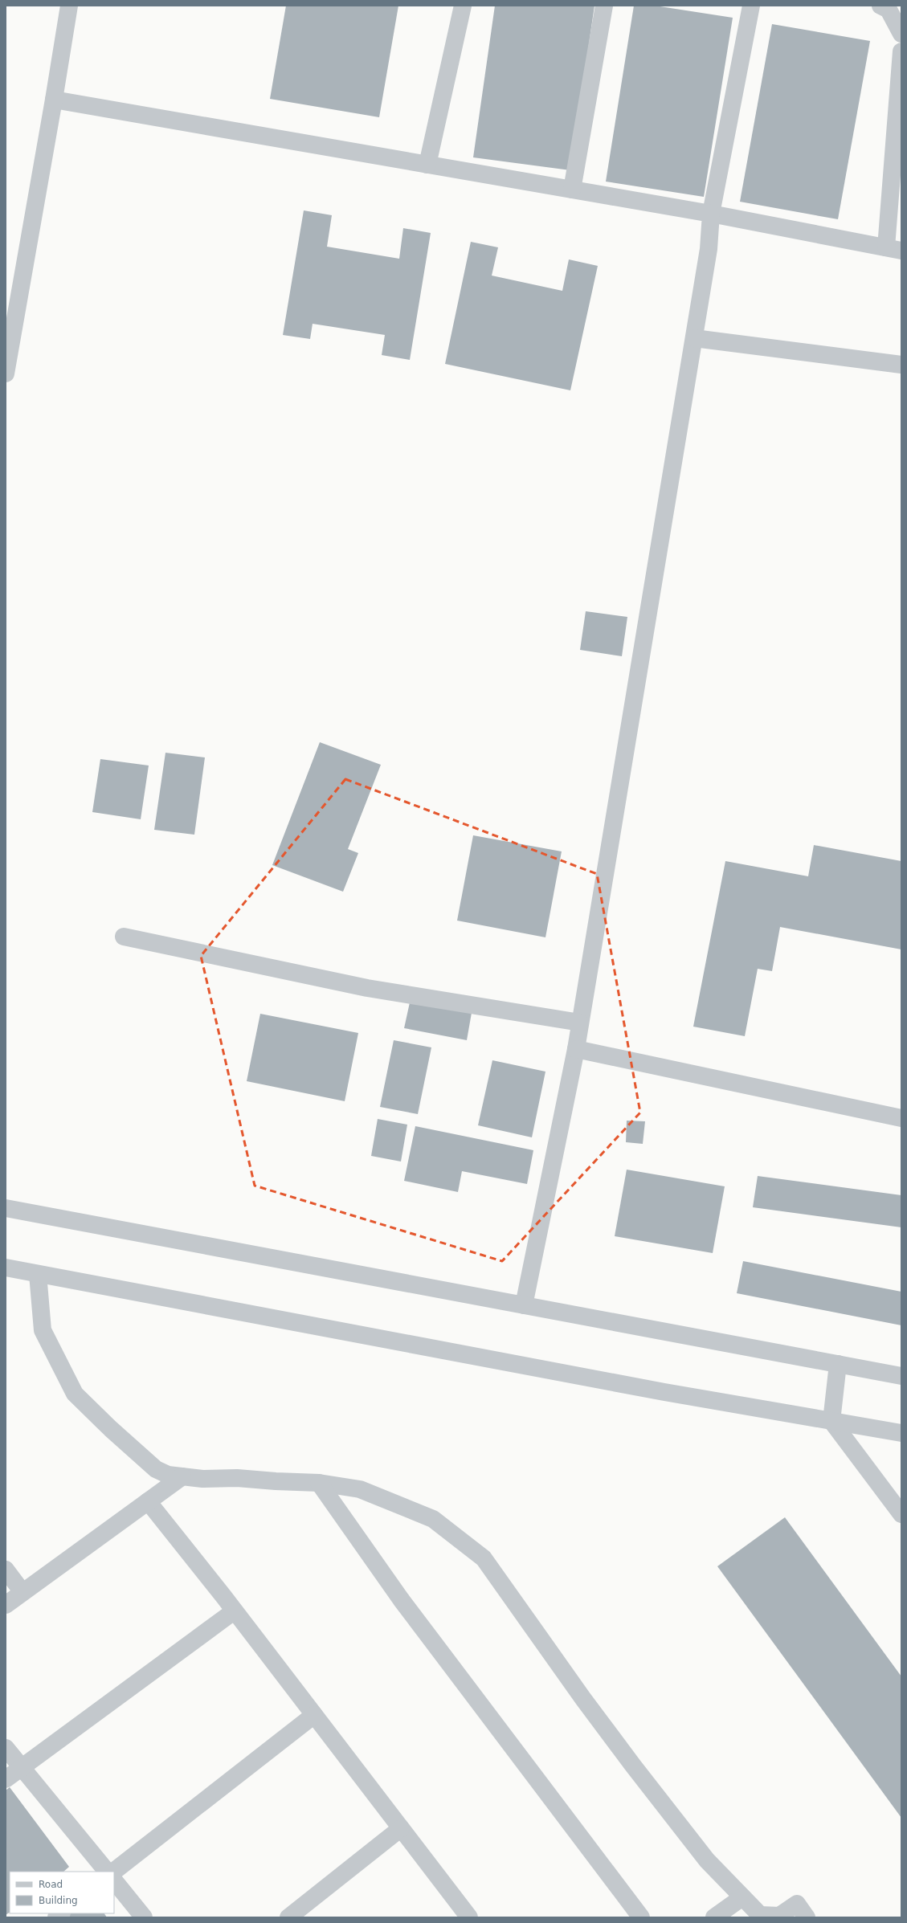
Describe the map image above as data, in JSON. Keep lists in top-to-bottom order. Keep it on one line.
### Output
{"legend":["Road","Building"]}
